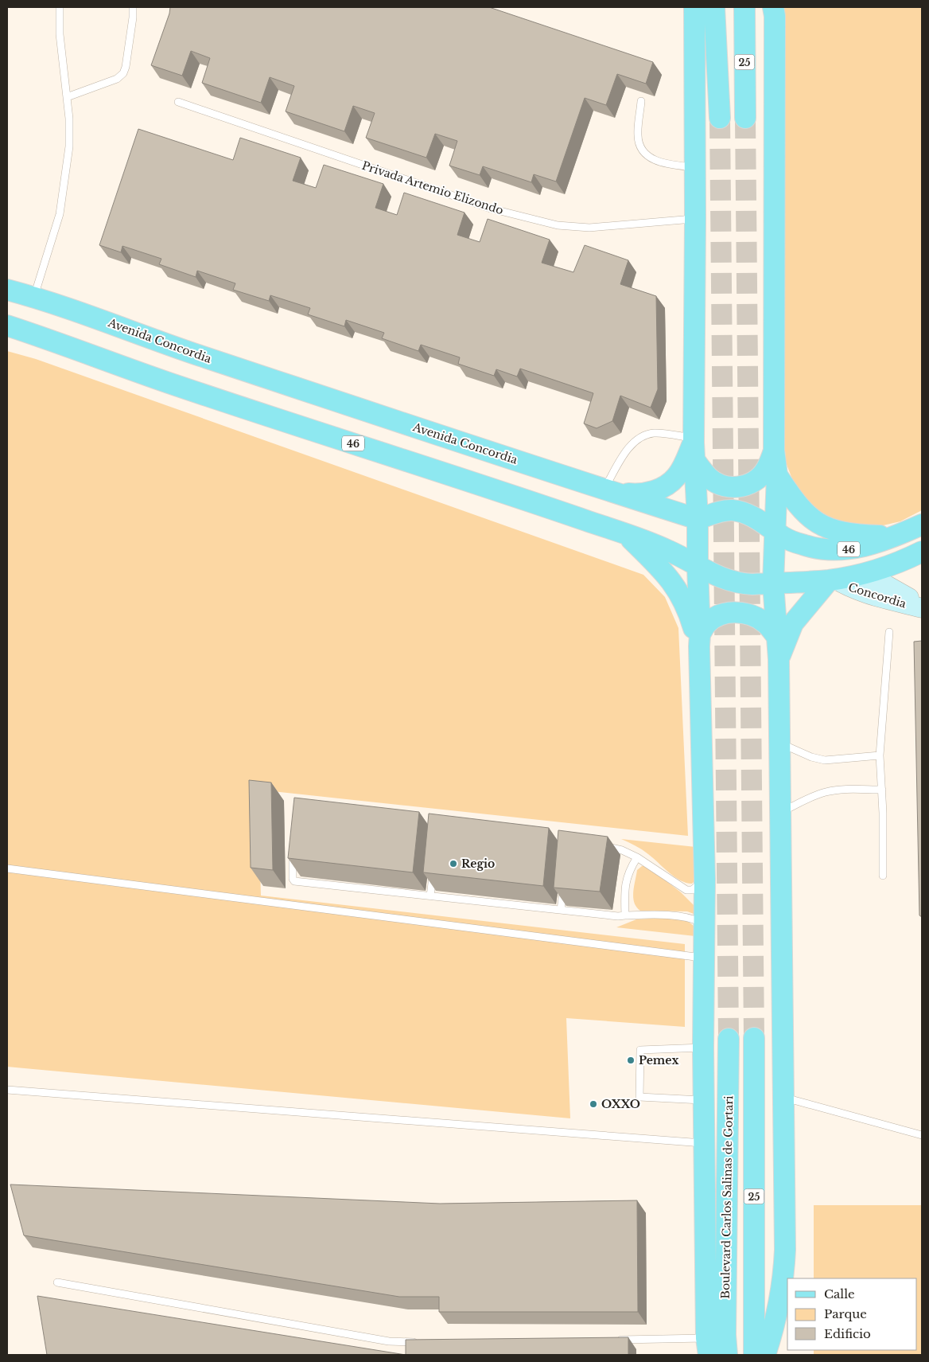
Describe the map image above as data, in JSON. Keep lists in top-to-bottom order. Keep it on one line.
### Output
{"streets":{"main road":["25","Avenida Concordia","46","Boulevard Carlos Salinas de Gortari"],"street":["Concordia"],"lane":["Privada Artemio Elizondo"]},"crossings":[["Avenida Concordia","46"],["46","Concordia"]],"places":["Regio","Pemex","OXXO"],"legend":["Calle","Parque","Edificio"]}
